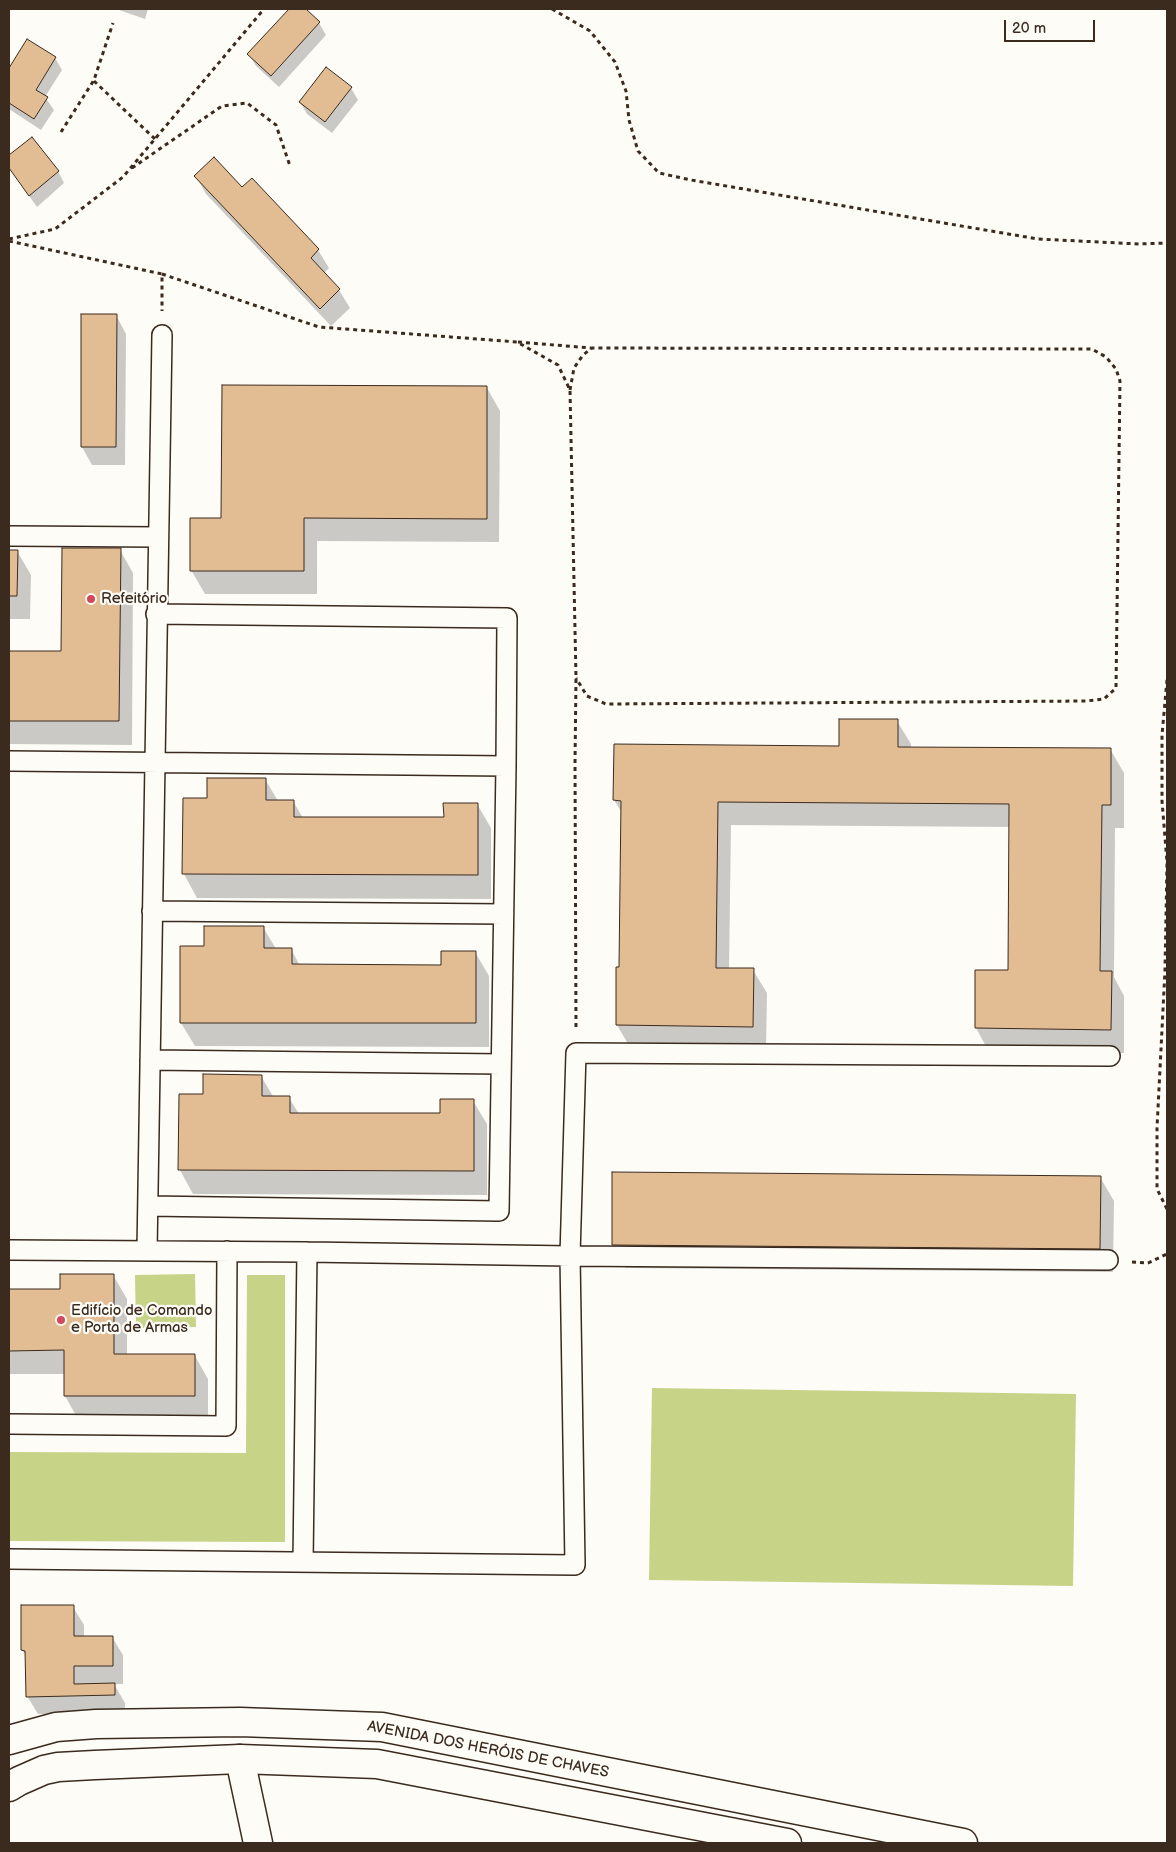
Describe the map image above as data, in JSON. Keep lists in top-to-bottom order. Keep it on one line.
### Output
{"streets":{"main road":["AVENIDA DOS HERÓIS DE CHAVES"]},"places":["Refeitório","Edifício de Comando e Porta de Armas"],"scale_bar":"20 m"}
